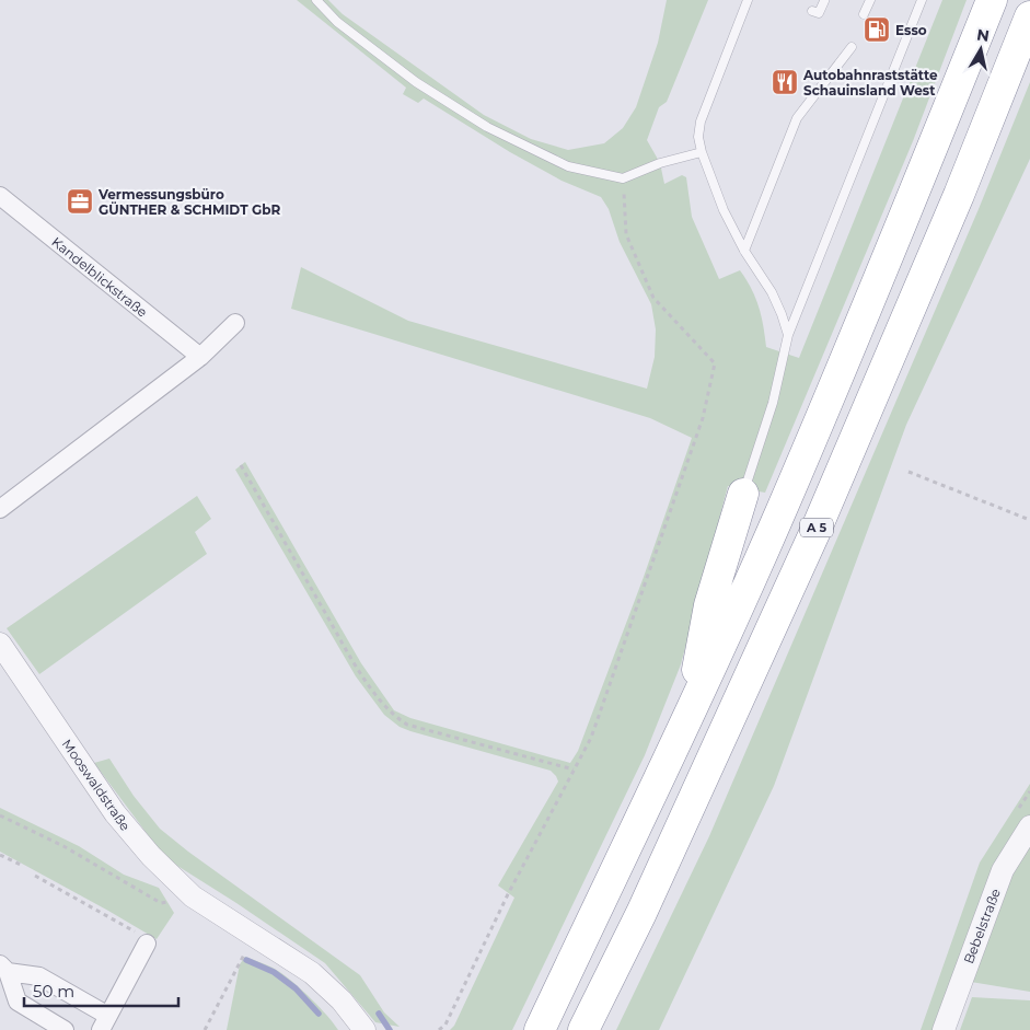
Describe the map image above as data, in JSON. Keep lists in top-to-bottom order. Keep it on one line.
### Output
{"streets":{"highway":["A 5"],"street":["Kandelblickstraße","Mooswaldstraße","Bebelstraße"]},"places":{"fuel station":["Esso"],"restaurant":["Autobahnraststätte Schauinsland West"],"office":["Vermessungsbüro GÜNTHER & SCHMIDT GbR"]},"scale_bar":"50 m","north":"top"}
